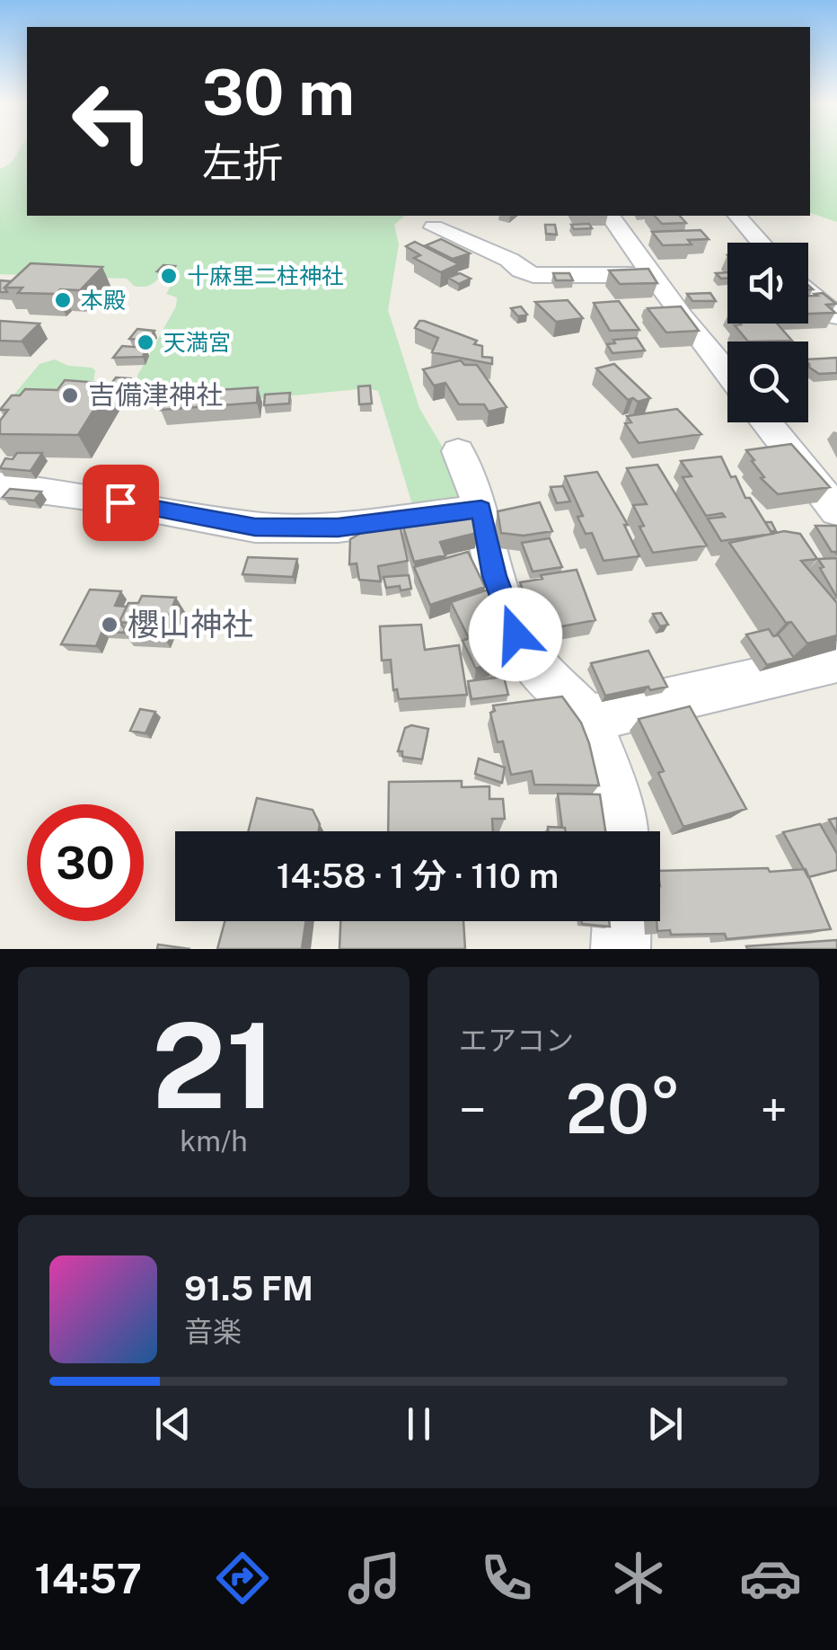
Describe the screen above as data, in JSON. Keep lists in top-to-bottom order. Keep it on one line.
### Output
{"places":["十麻里二柱神社","本殿","天満宮","吉備津神社","櫻山神社"],"page":{"turn":["30 m","左折"],"limit":"30","trip":"14:58 · 1 分 · 110 m","tile":[["21","km/h"],"エアコン"],"heat":["−","20°","+"],"song":["91.5 FM","音楽"],"tabs":"14:57"}}
